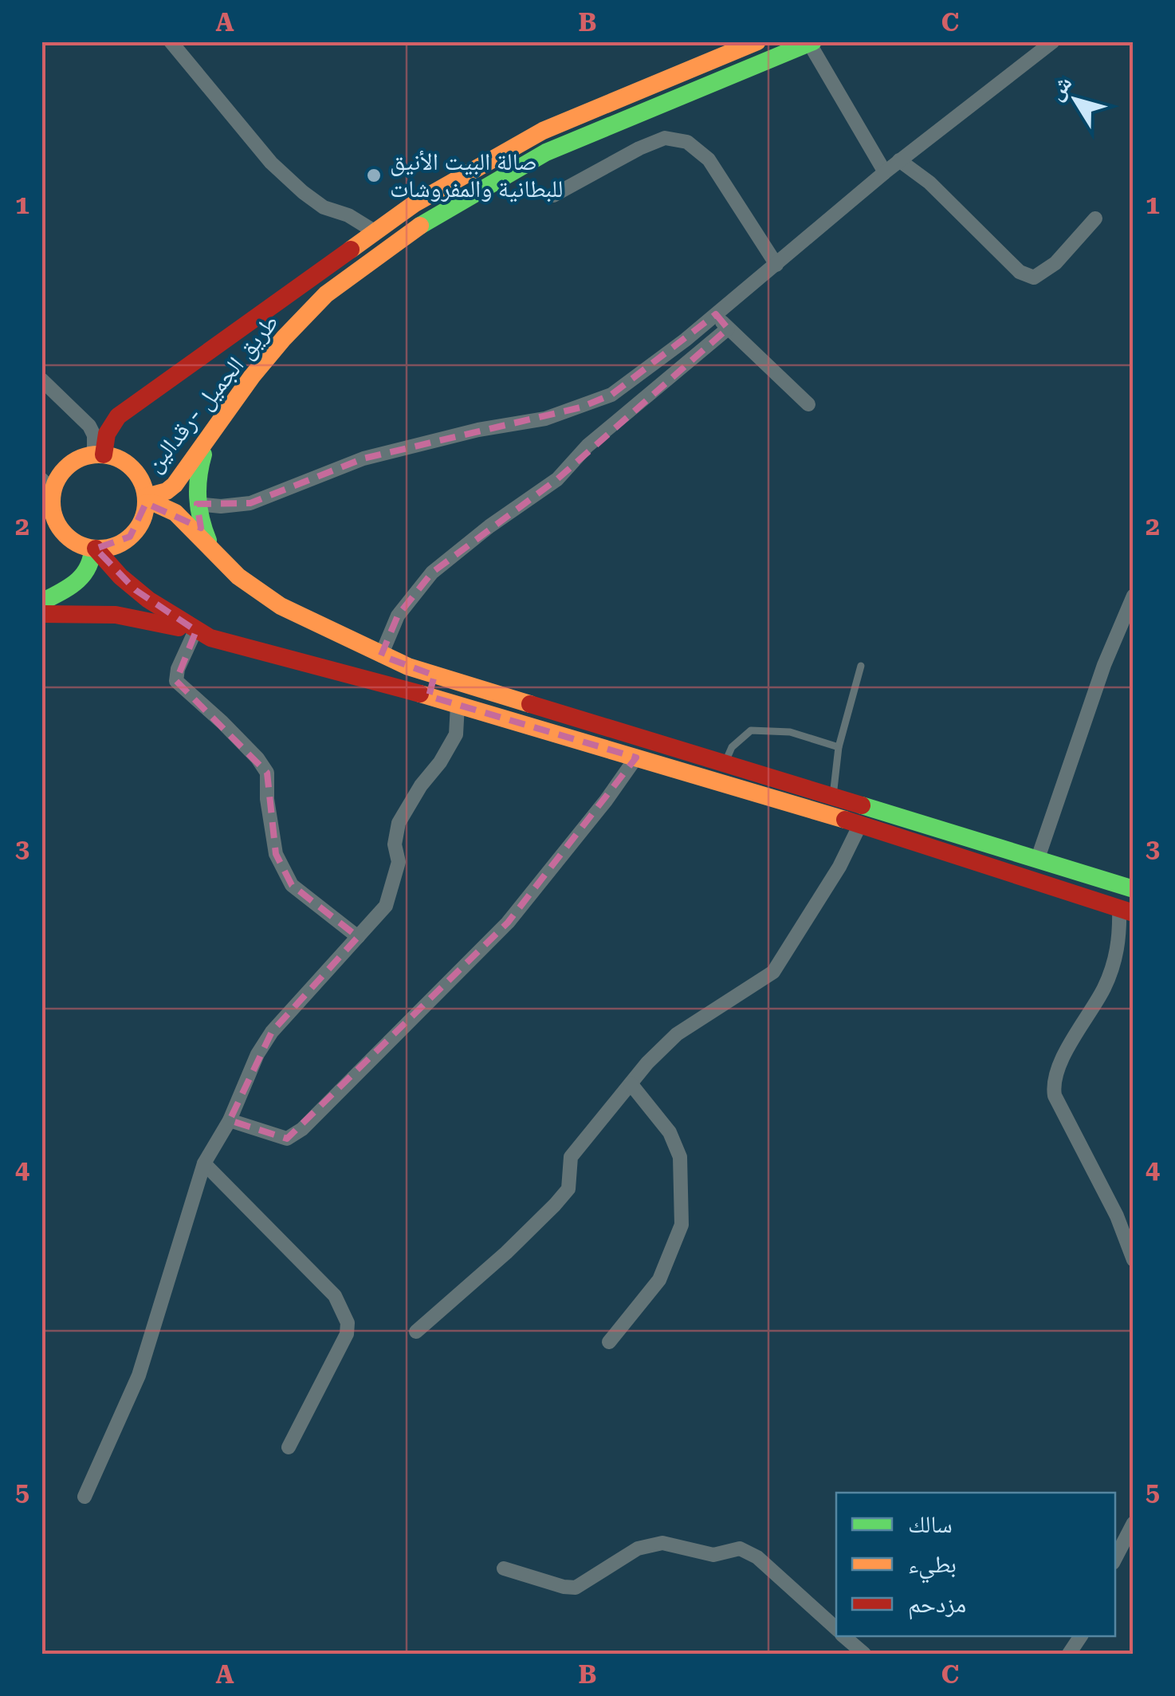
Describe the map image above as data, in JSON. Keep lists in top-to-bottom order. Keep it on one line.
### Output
{"streets":{"main road":["طريق الجميل -رقدالين"]},"places":["صالة البيت الأنيق للبطانية والمفروشات"],"legend":["سالك","بطيء","مزدحم"],"north":"top left","grid":{"columns":["A","B","C"],"rows":["1","2","3","4","5"]}}
